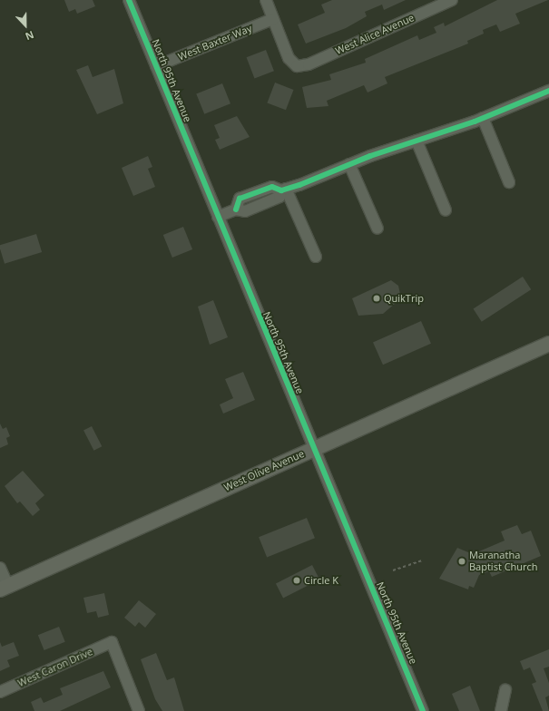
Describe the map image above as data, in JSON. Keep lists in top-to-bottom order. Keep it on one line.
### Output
{"streets":{"main road":["West Olive Avenue"],"street":["West Alice Avenue","West Baxter Way","North 95th Avenue","West Caron Drive"]},"crossings":[["West Alice Avenue","West Baxter Way"],["West Baxter Way","North 95th Avenue"],["North 95th Avenue","West Olive Avenue"]],"places":["QuikTrip","Maranatha Baptist Church","Circle K"],"north":"bottom"}
